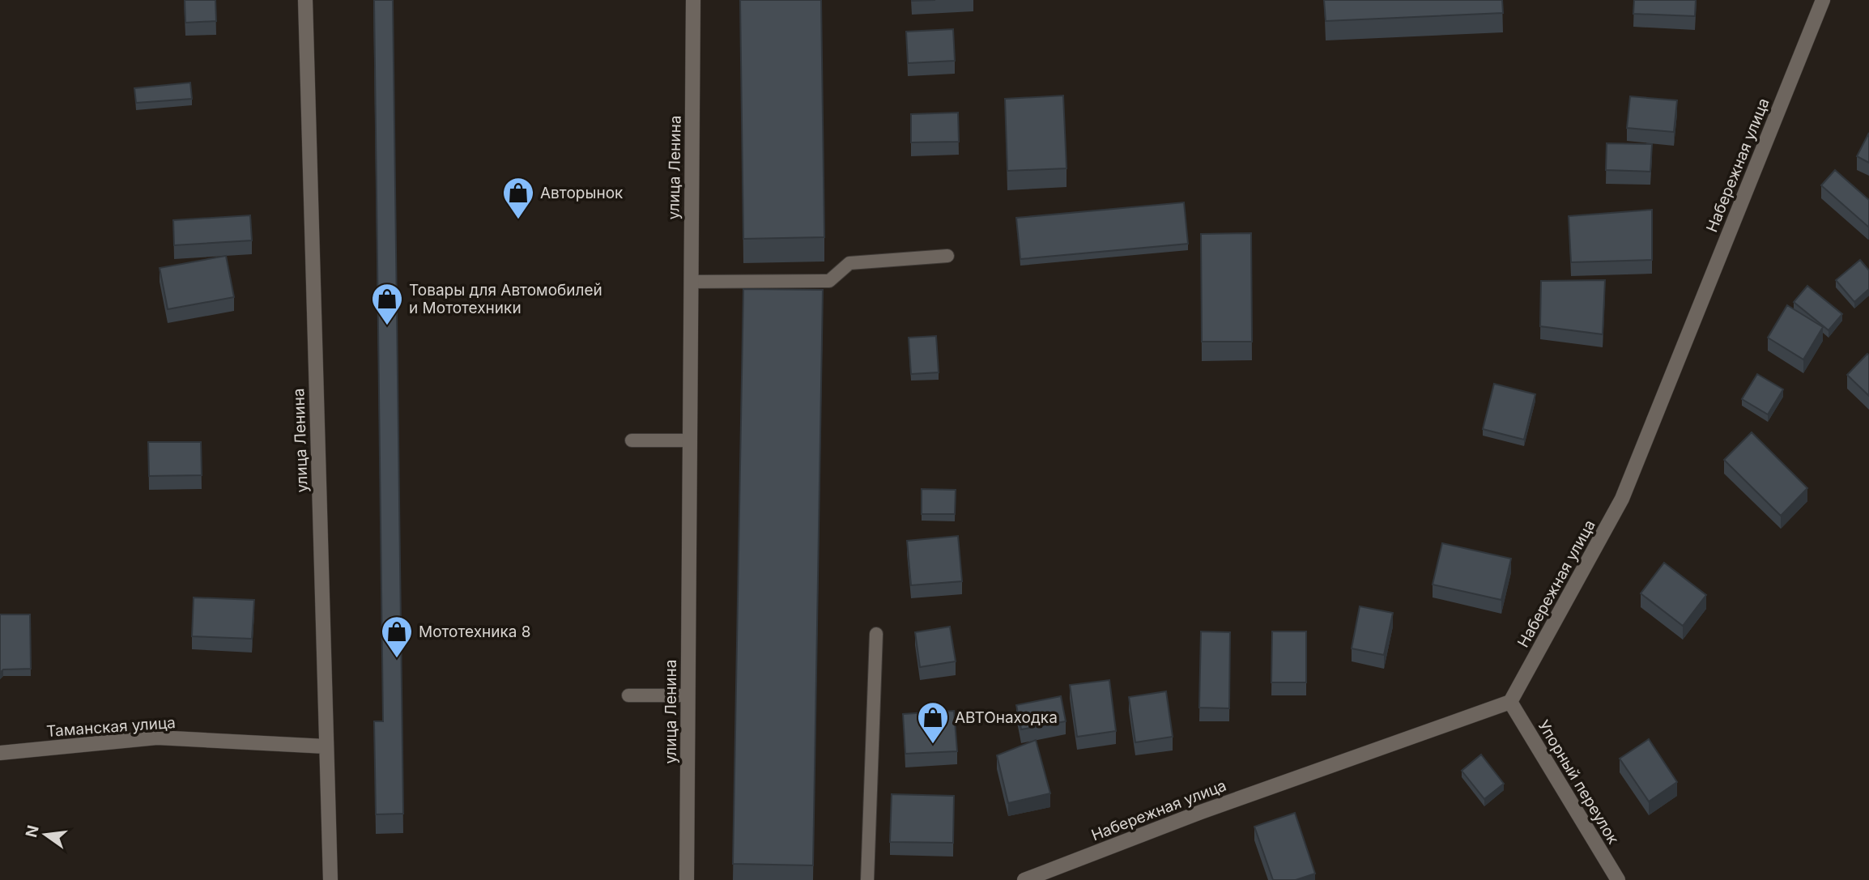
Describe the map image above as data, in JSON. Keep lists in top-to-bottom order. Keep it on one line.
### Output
{"streets":{"street":["Набережная улица","улица Ленина","Таманская улица","Упорный переулок"]},"crossings":[["Набережная улица","Упорный переулок"],["улица Ленина","Таманская улица"]],"places":{"shop":["Авторынок","Товары для Автомобилей и Мототехники","Мототехника 8","АВТОнаходка"]},"north":"left"}
